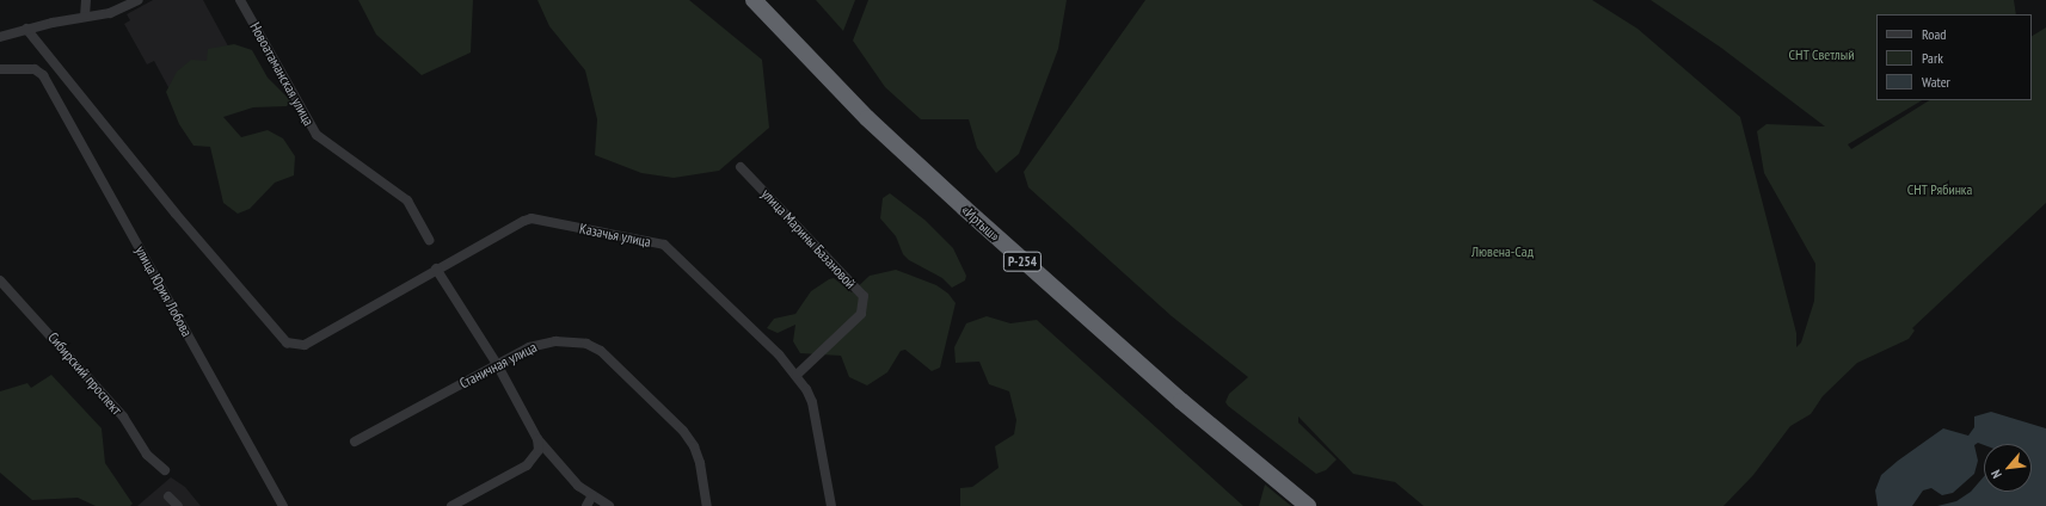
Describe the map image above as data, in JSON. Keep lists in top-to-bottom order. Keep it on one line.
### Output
{"streets":{"highway":["«Иртыш»","Р-254"],"street":["Новоатаманская улица","Казачья улица","улица Марины Базановой","улица Юрия Лобова","Станичная улица","Сибирский проспект"]},"crossings":[["Казачья улица","улица Марины Базановой"]],"parks":["СНТ Светлый","СНТ Рябинка","Лювена-Сад"],"legend":["Road","Park","Water"],"north":"bottom left"}
